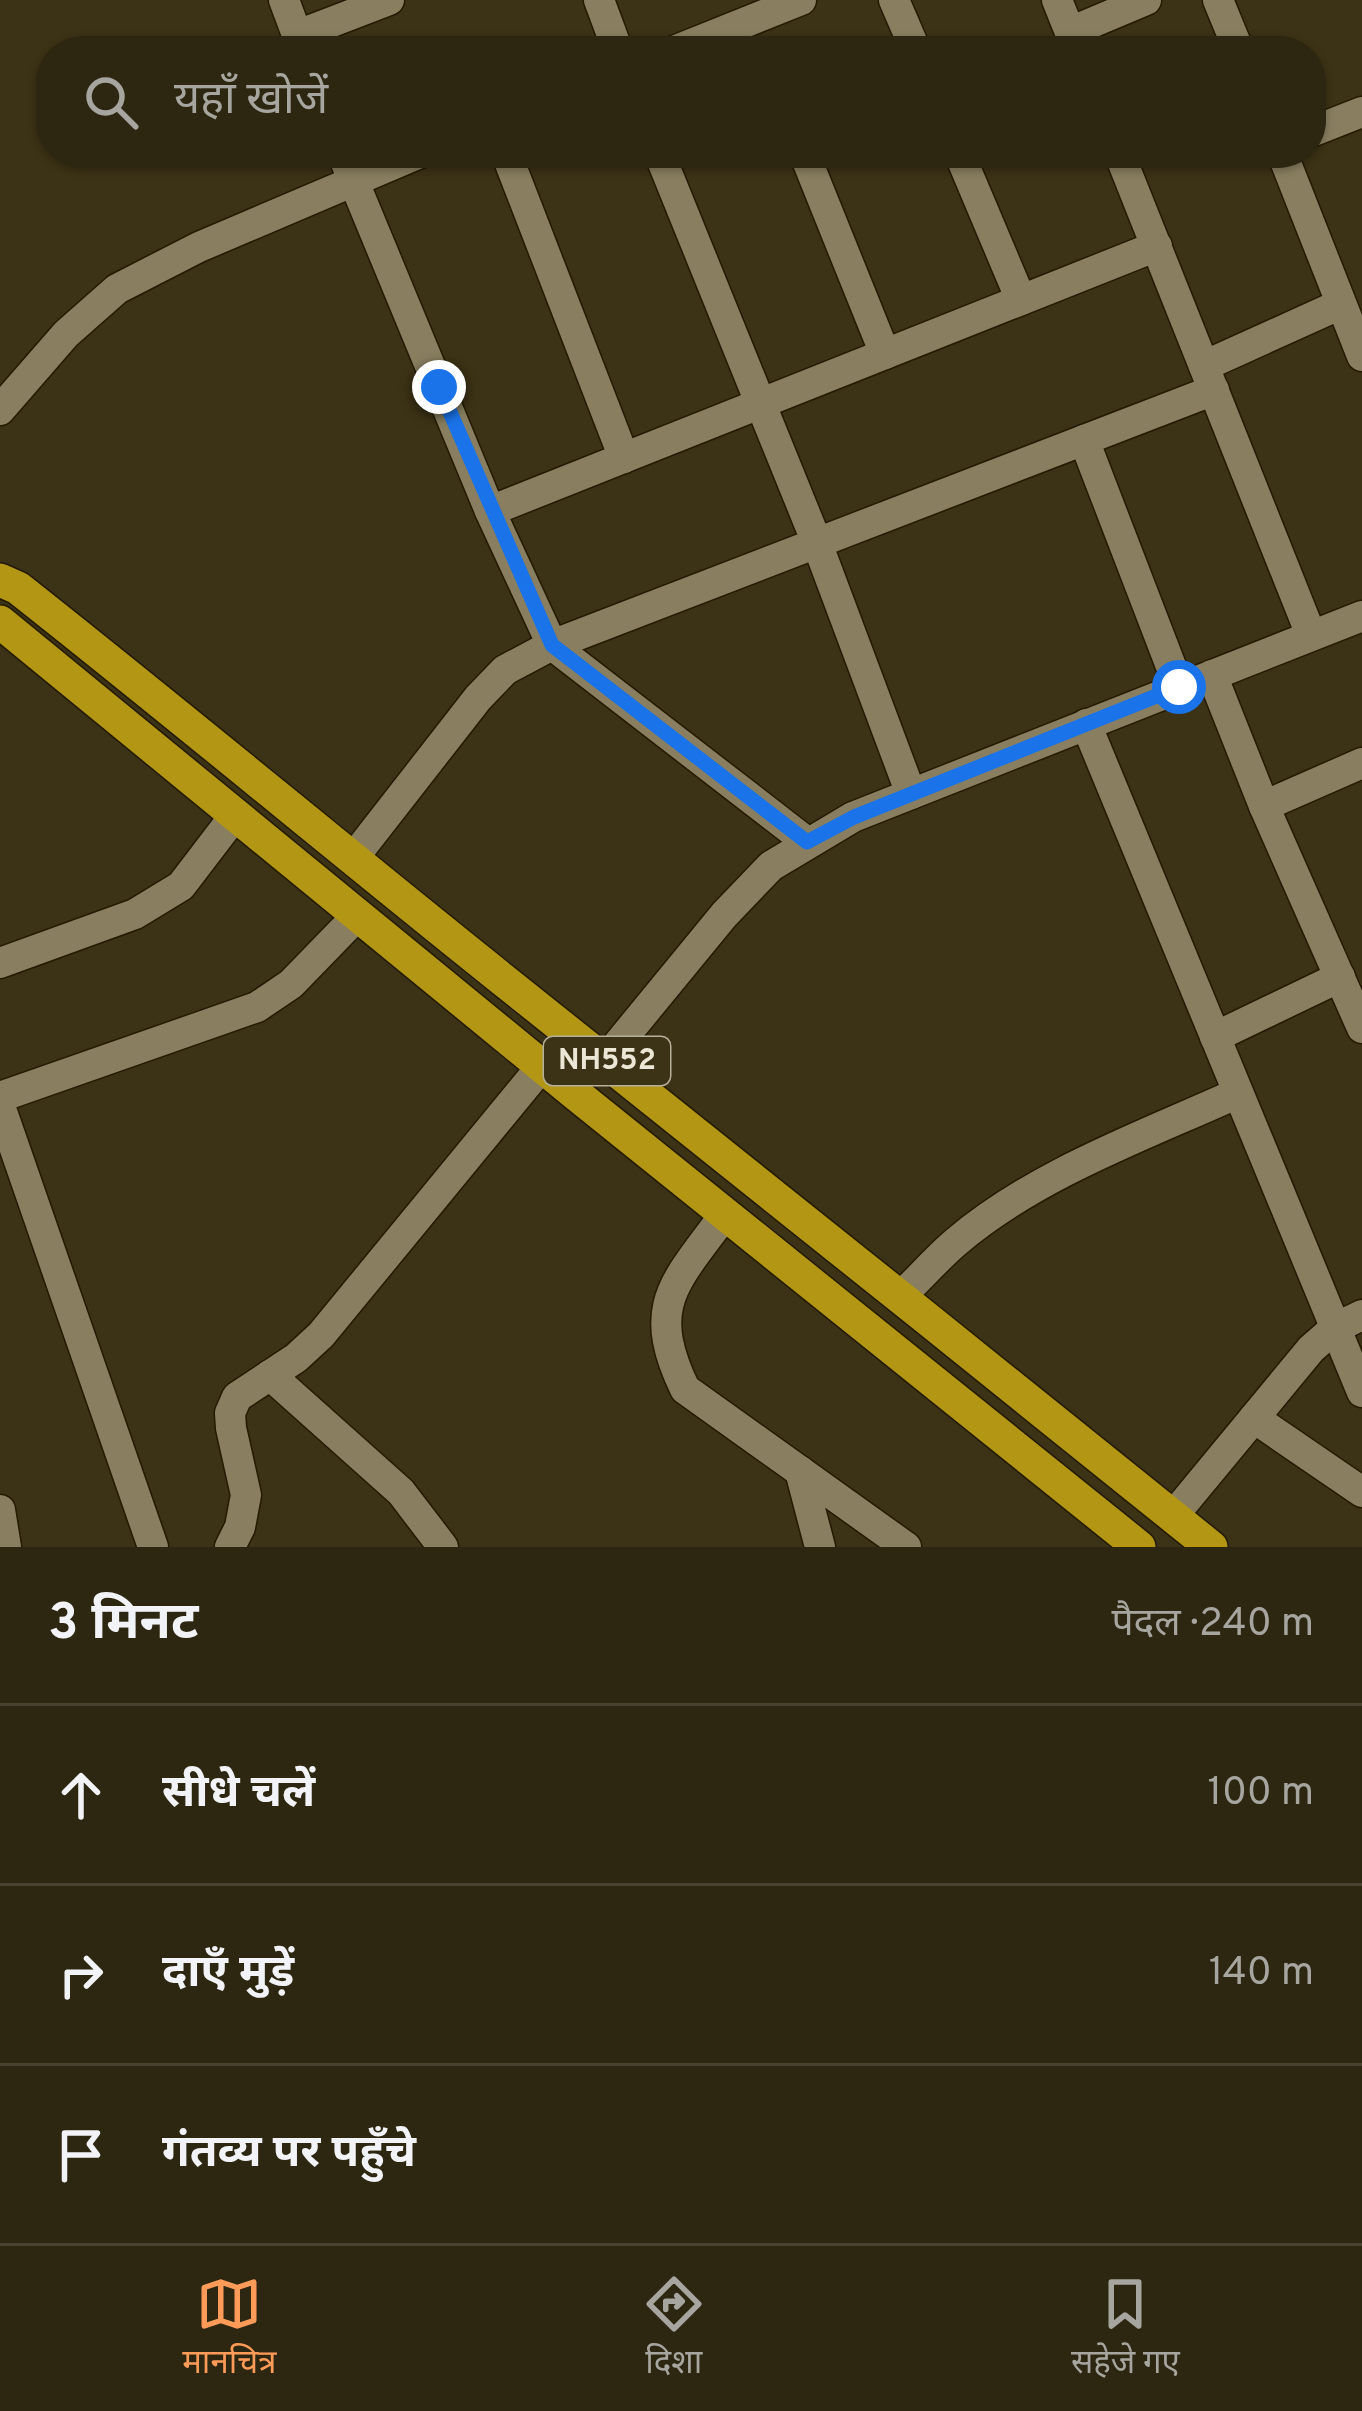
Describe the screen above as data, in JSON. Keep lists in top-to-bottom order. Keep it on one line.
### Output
{"streets":{"highway":["NH552"]},"page":{"search":"यहाँ खोजें","heading":["3 मिनट","पैदल · 240 m"],"list":[["सीधे चलें","100 m"],["दाएँ मुड़ें","140 m"],"गंतव्य पर पहुँचे"],"nav":["मानचित्र","दिशा","सहेजे गए"]}}
